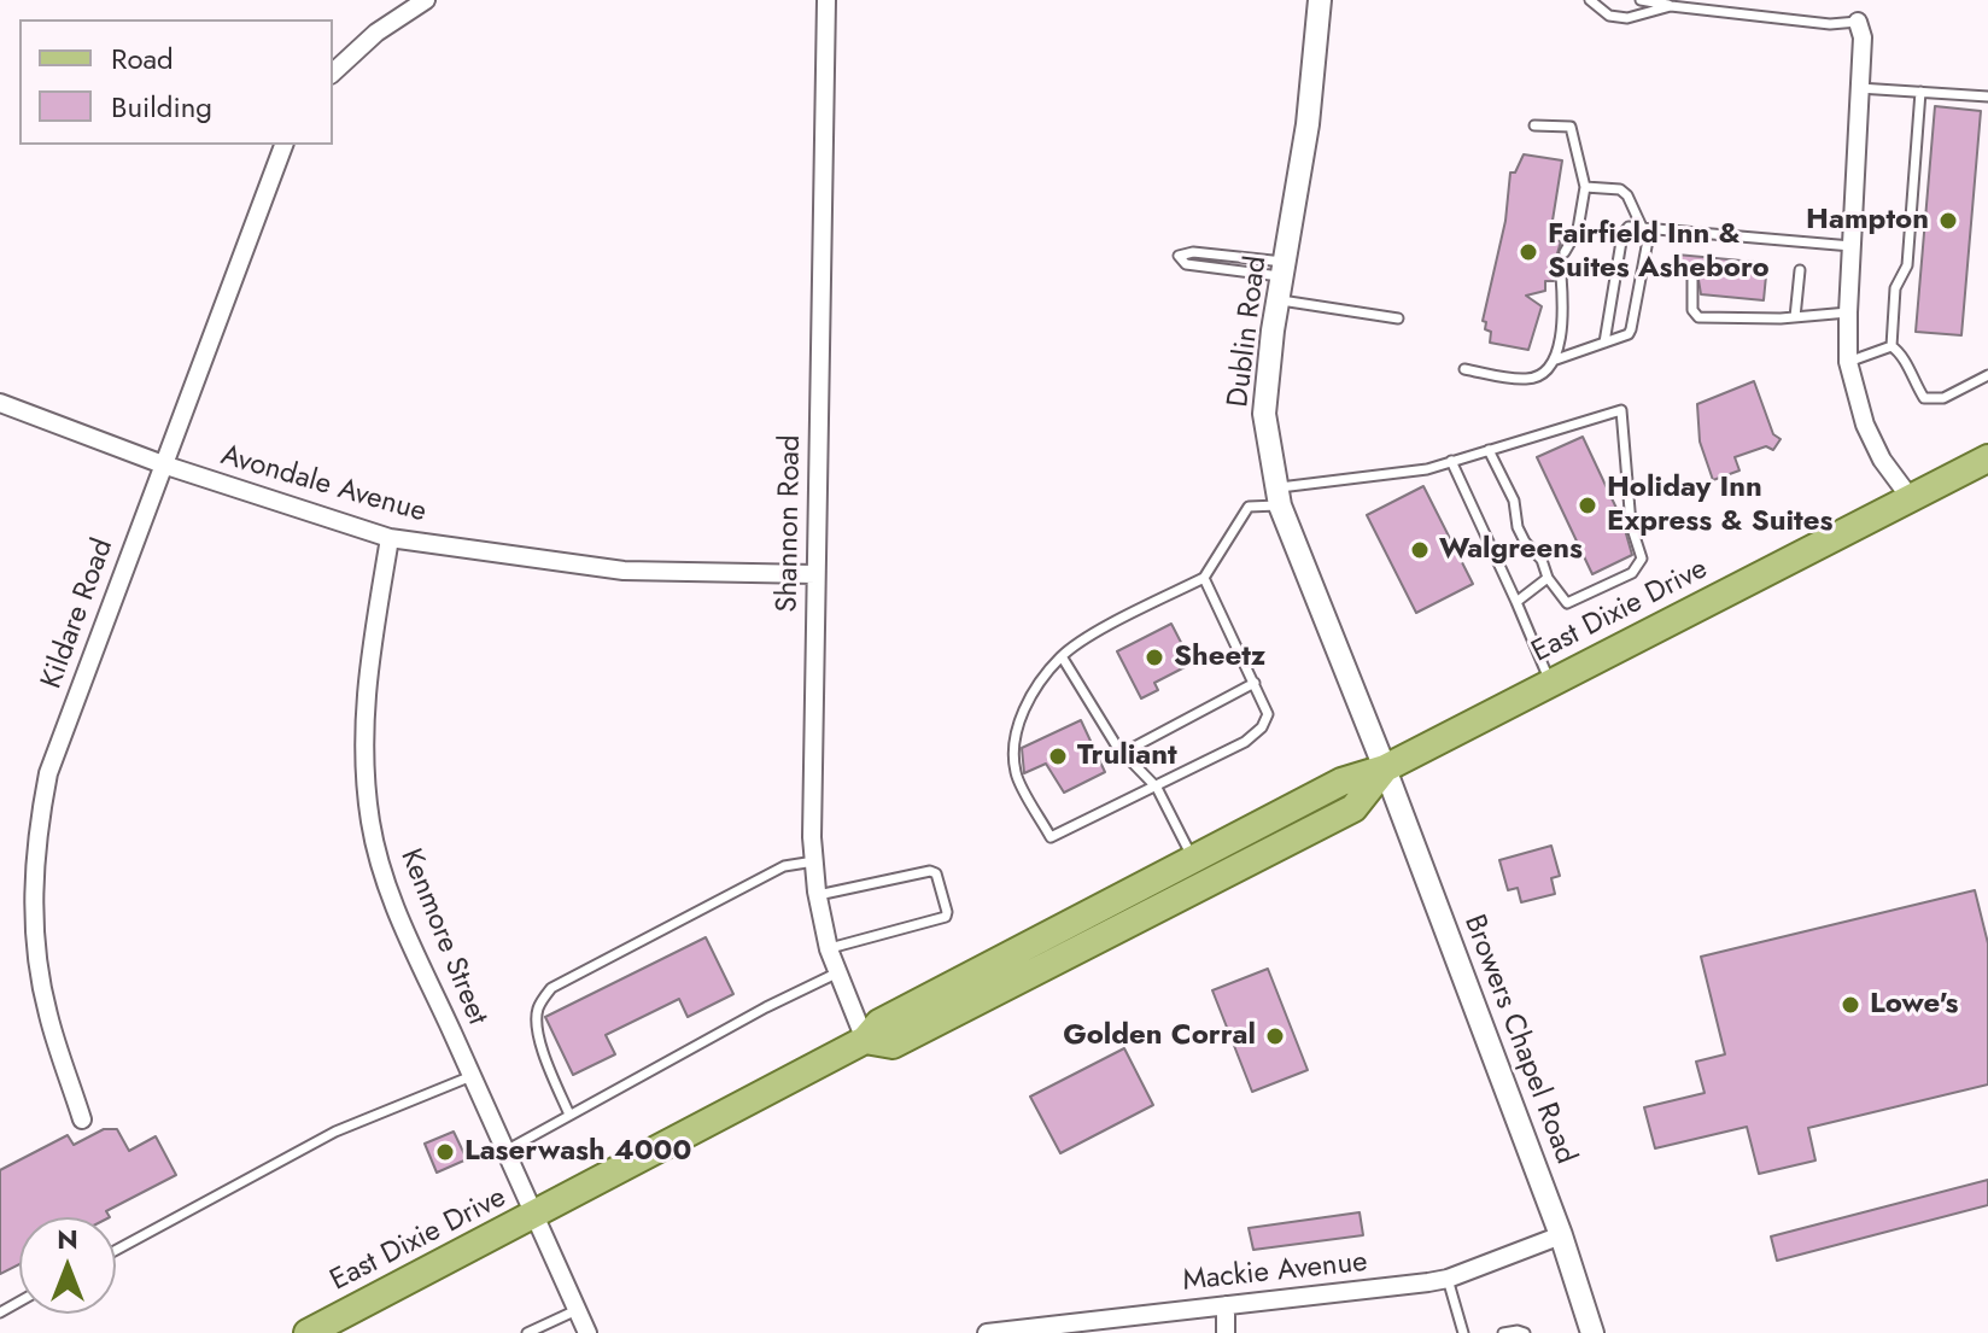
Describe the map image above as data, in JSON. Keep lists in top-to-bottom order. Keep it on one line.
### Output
{"streets":{"main road":["East Dixie Drive"],"street":["Dublin Road","Avondale Avenue","Shannon Road","Kildare Road","Kenmore Street","Browers Chapel Road","Mackie Avenue"]},"crossings":[["Dublin Road","East Dixie Drive"],["Dublin Road","Browers Chapel Road"],["Avondale Avenue","Shannon Road"],["Avondale Avenue","Kildare Road"],["Avondale Avenue","Kenmore Street"],["Shannon Road","East Dixie Drive"],["East Dixie Drive","Kenmore Street"],["East Dixie Drive","Browers Chapel Road"],["Browers Chapel Road","Mackie Avenue"]],"places":["Hampton","Fairfield Inn & Suites Asheboro","Holiday Inn Express & Suites","Walgreens","Sheetz","Truliant","Lowe's","Golden Corral","Laserwash 4000"],"legend":["Road","Building"],"north":"top"}
